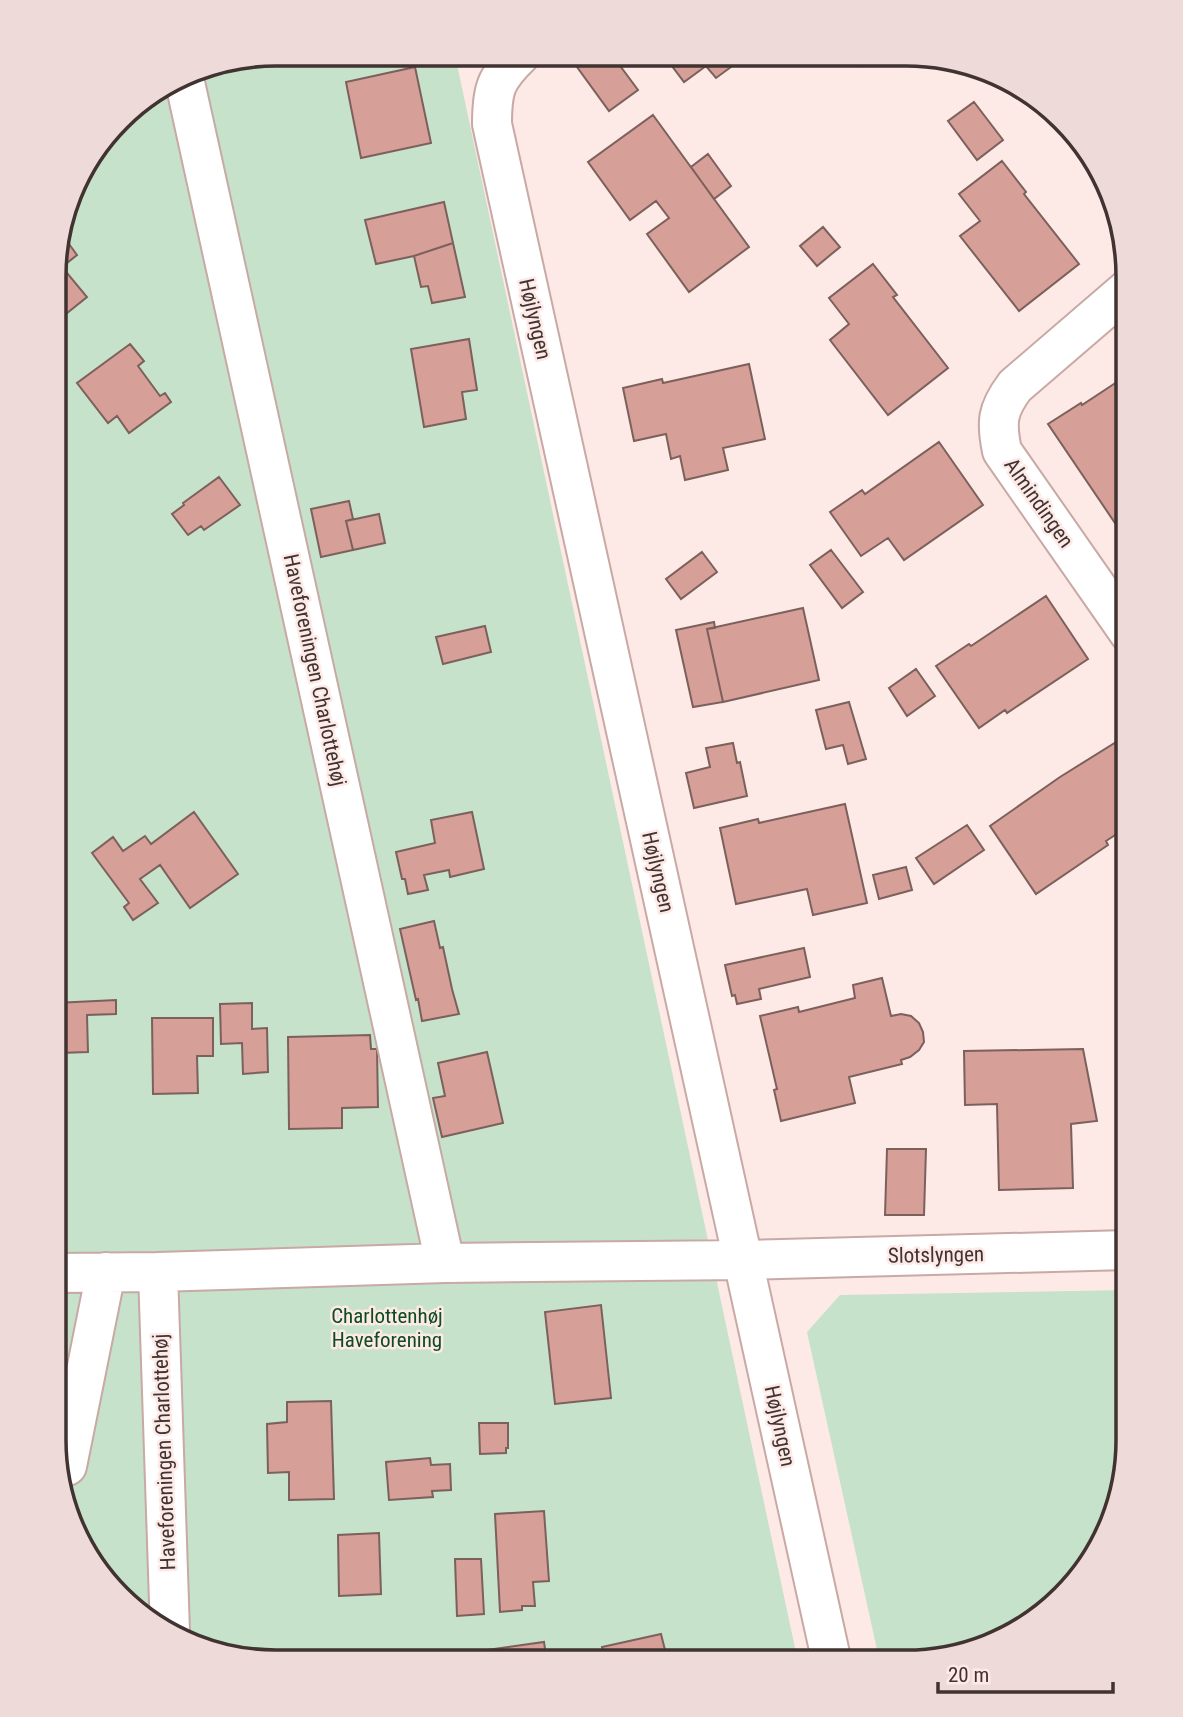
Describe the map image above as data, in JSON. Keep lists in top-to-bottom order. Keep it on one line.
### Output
{"streets":{"street":["Højlyngen","Almindingen","Haveforeningen Charlottehøj","Slotslyngen"]},"crossings":[["Højlyngen","Slotslyngen"]],"parks":["Charlottenhøj Haveforening"],"scale_bar":"20 m"}
